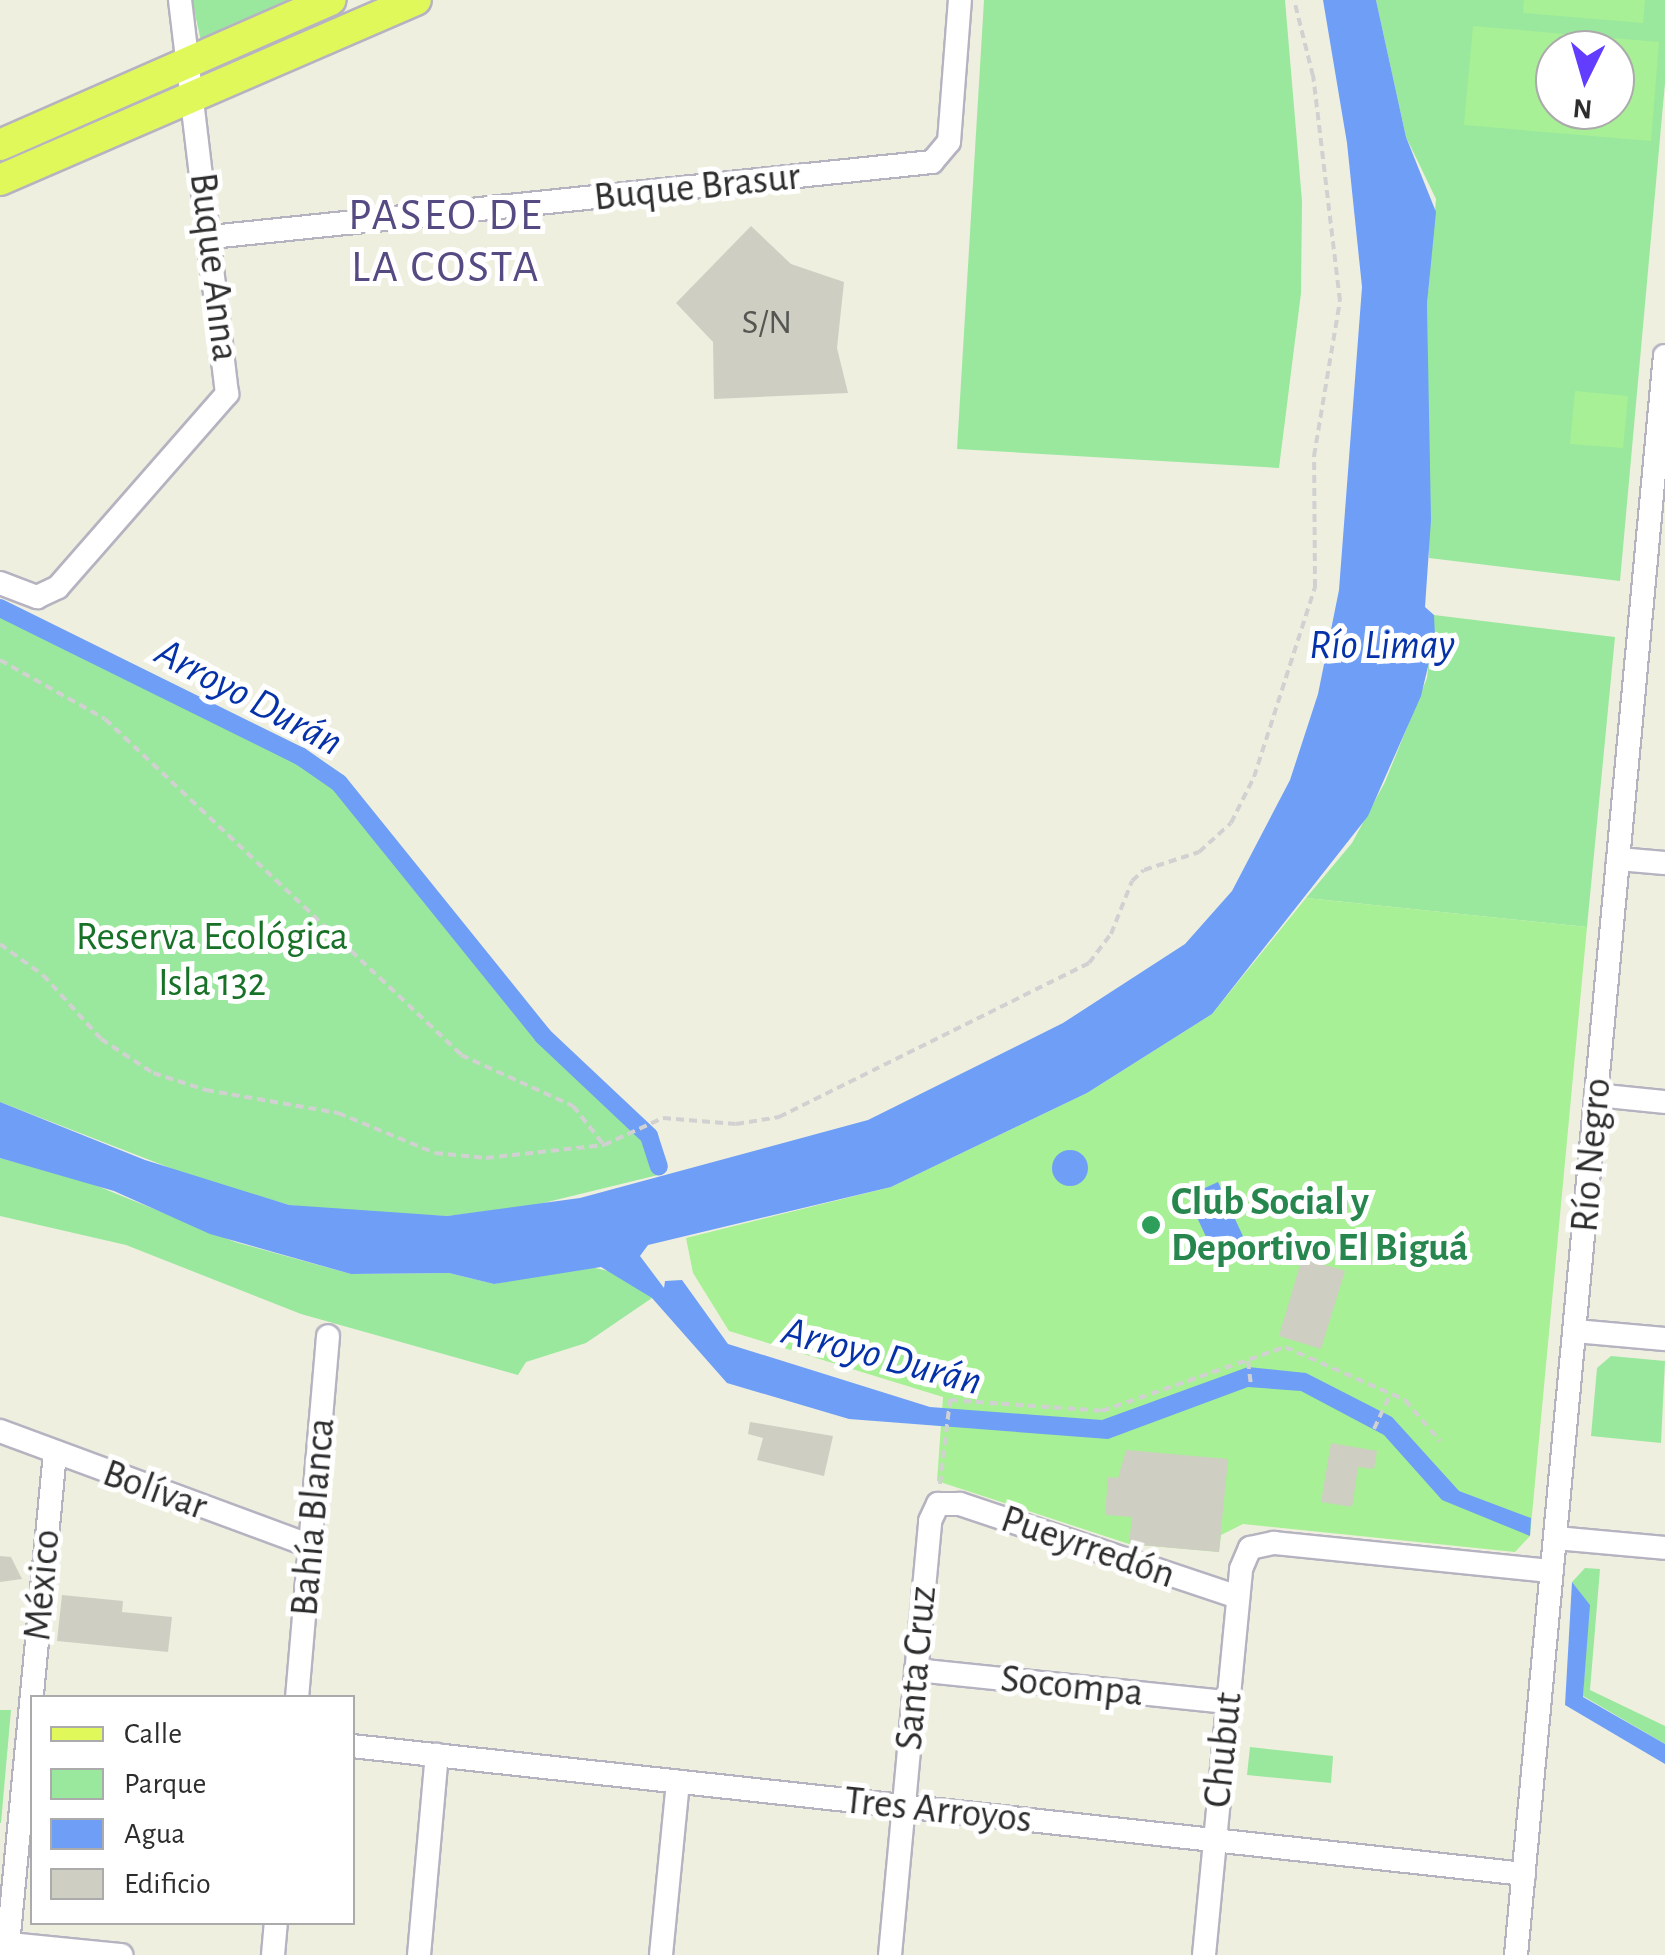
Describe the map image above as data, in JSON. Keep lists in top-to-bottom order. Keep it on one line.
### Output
{"streets":{"street":["Buque Brasur","Buque Anna","Río Negro","Bolívar","Bahía Blanca","Pueyrredón","México","Santa Cruz","Socompa","Chubut","Tres Arroyos"]},"crossings":[["Buque Brasur","Buque Anna"],["Río Negro","Chubut"],["Río Negro","Tres Arroyos"],["Bolívar","Bahía Blanca"],["Bolívar","México"],["Pueyrredón","Santa Cruz"],["Pueyrredón","Chubut"],["Santa Cruz","Socompa"],["Santa Cruz","Tres Arroyos"],["Socompa","Chubut"],["Chubut","Tres Arroyos"]],"districts":["PASEO DE LA COSTA"],"water":["Río Limay","Arroyo Durán"],"parks":["Reserva Ecológica Isla 132"],"places":["Club Social y Deportivo El Biguá"],"house_numbers":["S/N"],"legend":["Calle","Parque","Agua","Edificio"],"north":"bottom"}
